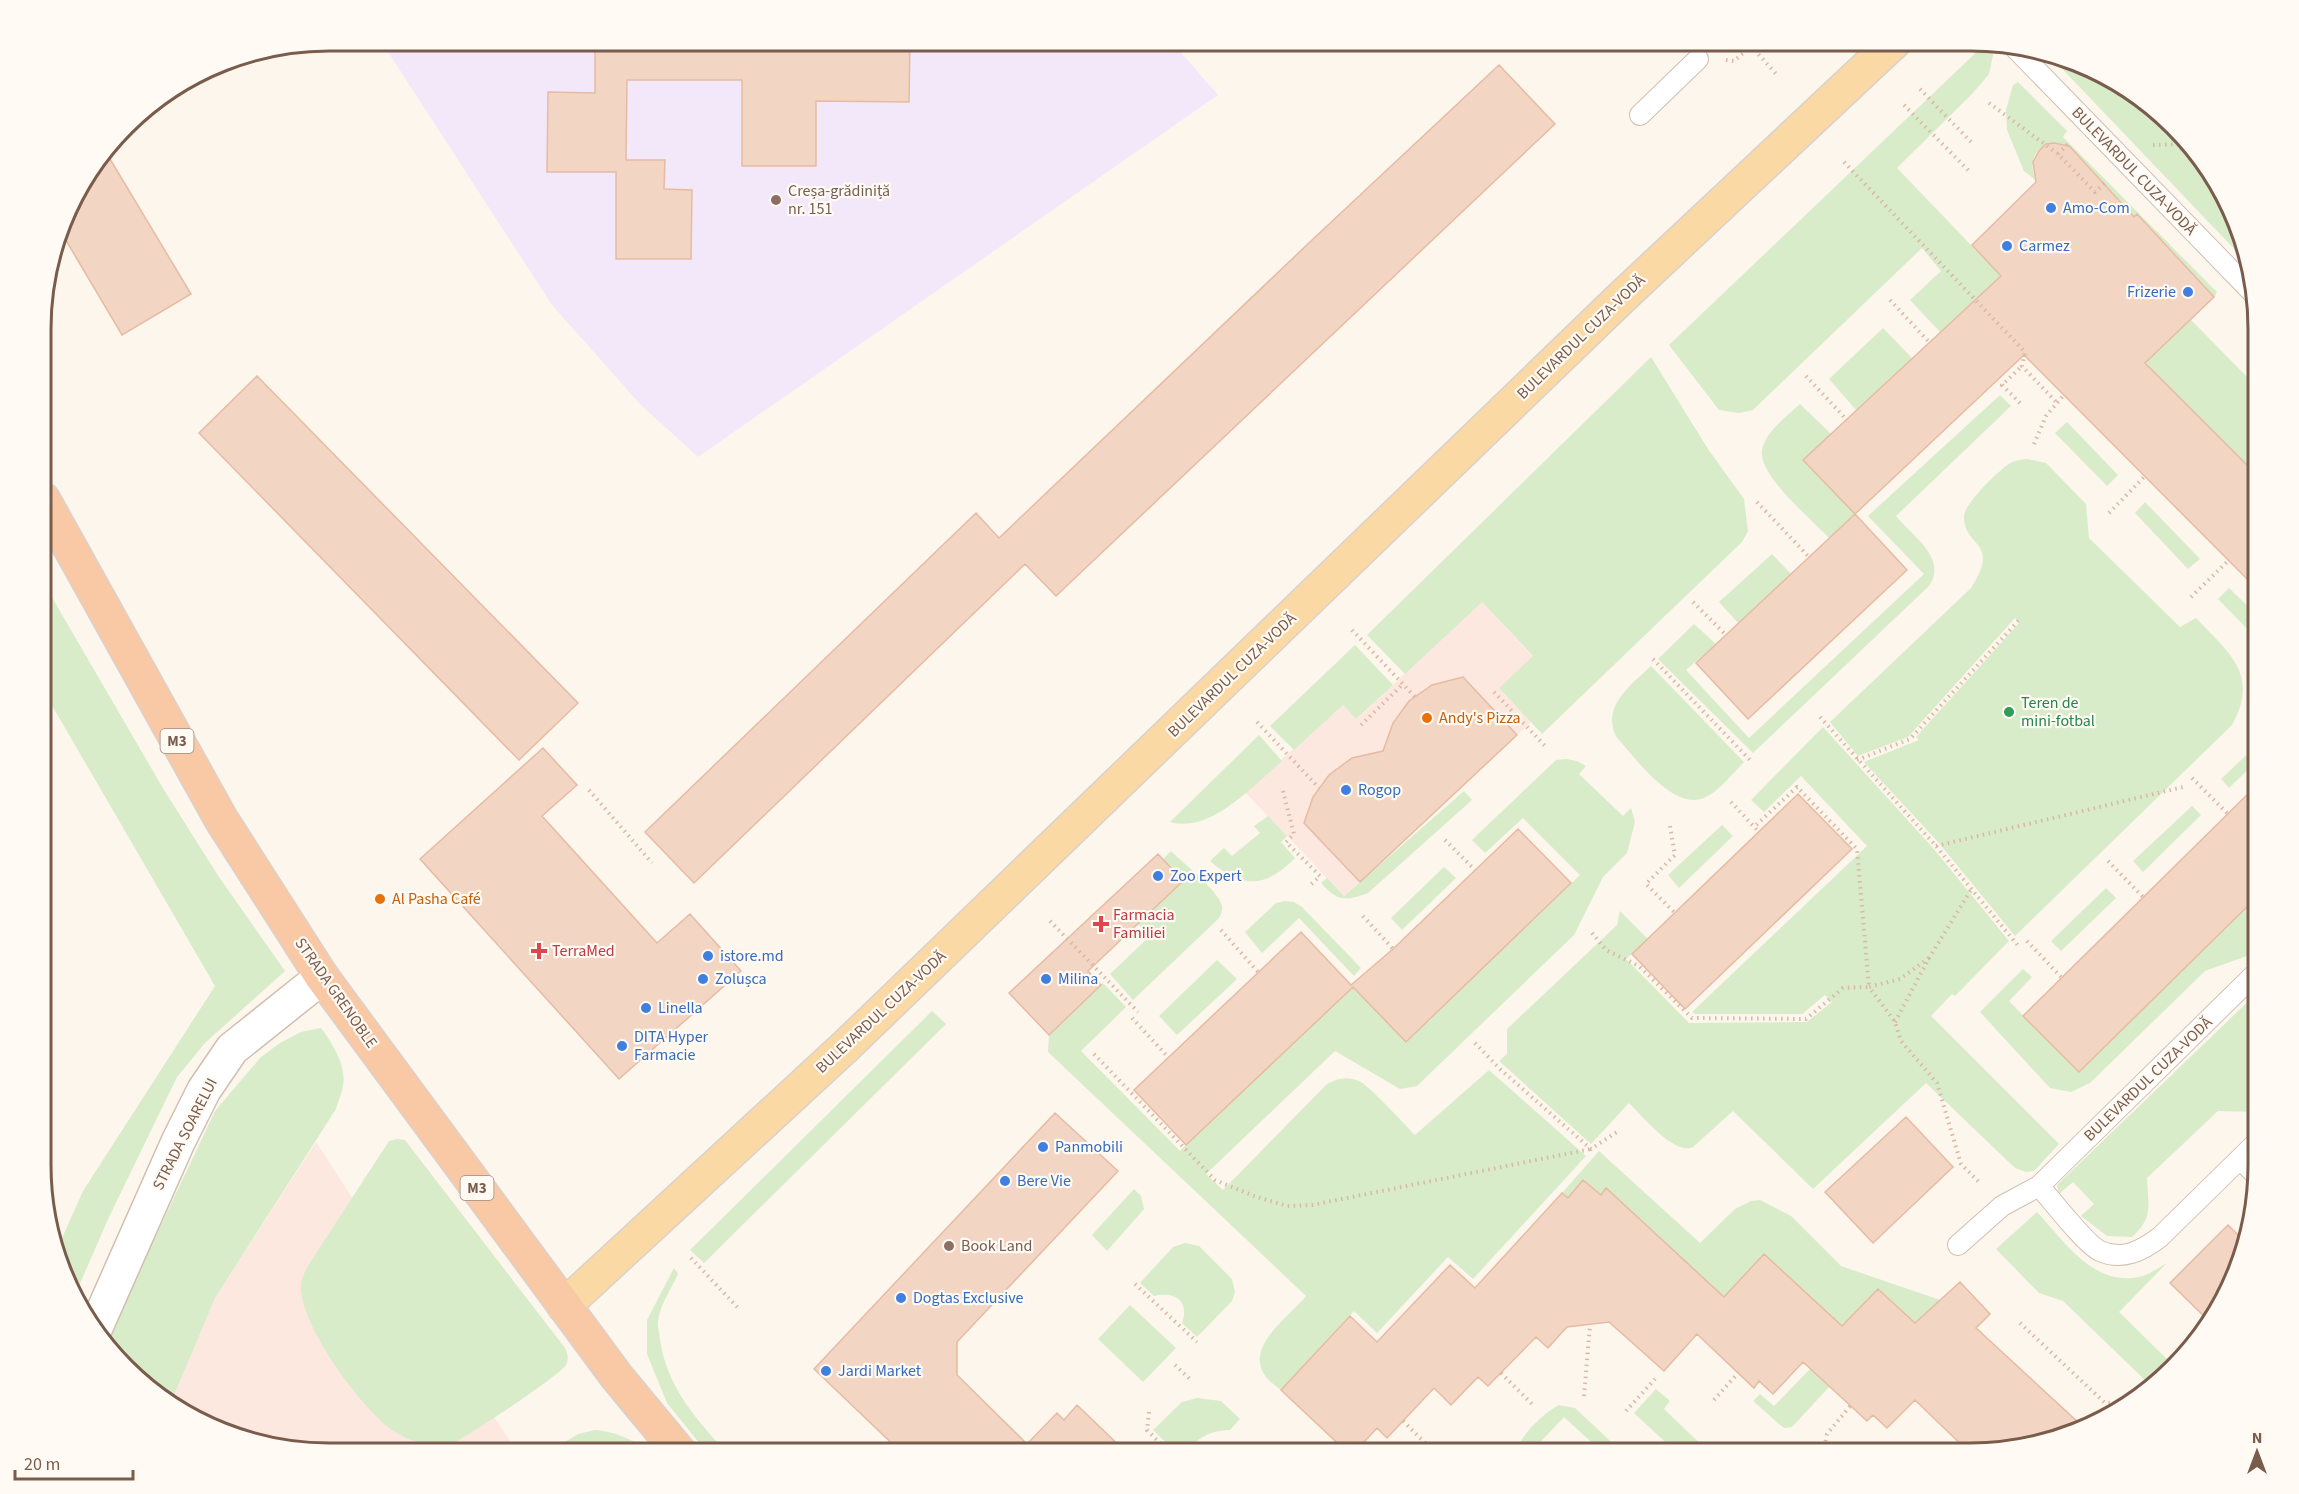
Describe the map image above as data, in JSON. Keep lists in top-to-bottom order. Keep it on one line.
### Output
{"streets":{"highway":["M3","STRADA GRENOBLE"],"main road":["BULEVARDUL CUZA-VODĂ"],"street":["STRADA SOARELUI"]},"crossings":[["BULEVARDUL CUZA-VODĂ","STRADA GRENOBLE"],["STRADA GRENOBLE","STRADA SOARELUI"]],"places":{"other":["Creșa-grădiniță nr. 151","Amo-Com","Carmez","Frizerie","Teren de mini-fotbal","Andy's Pizza","Rogop","Zoo Expert","Al Pasha Café","istore.md","Zolușca","Milina","Linella","DITA Hyper Farmacie","Panmobili","Bere Vie","Book Land","Dogtas Exclusive","Jardi Market"],"health":["Farmacia Familiei","TerraMed"]},"scale_bar":"20 m","north":"top"}
